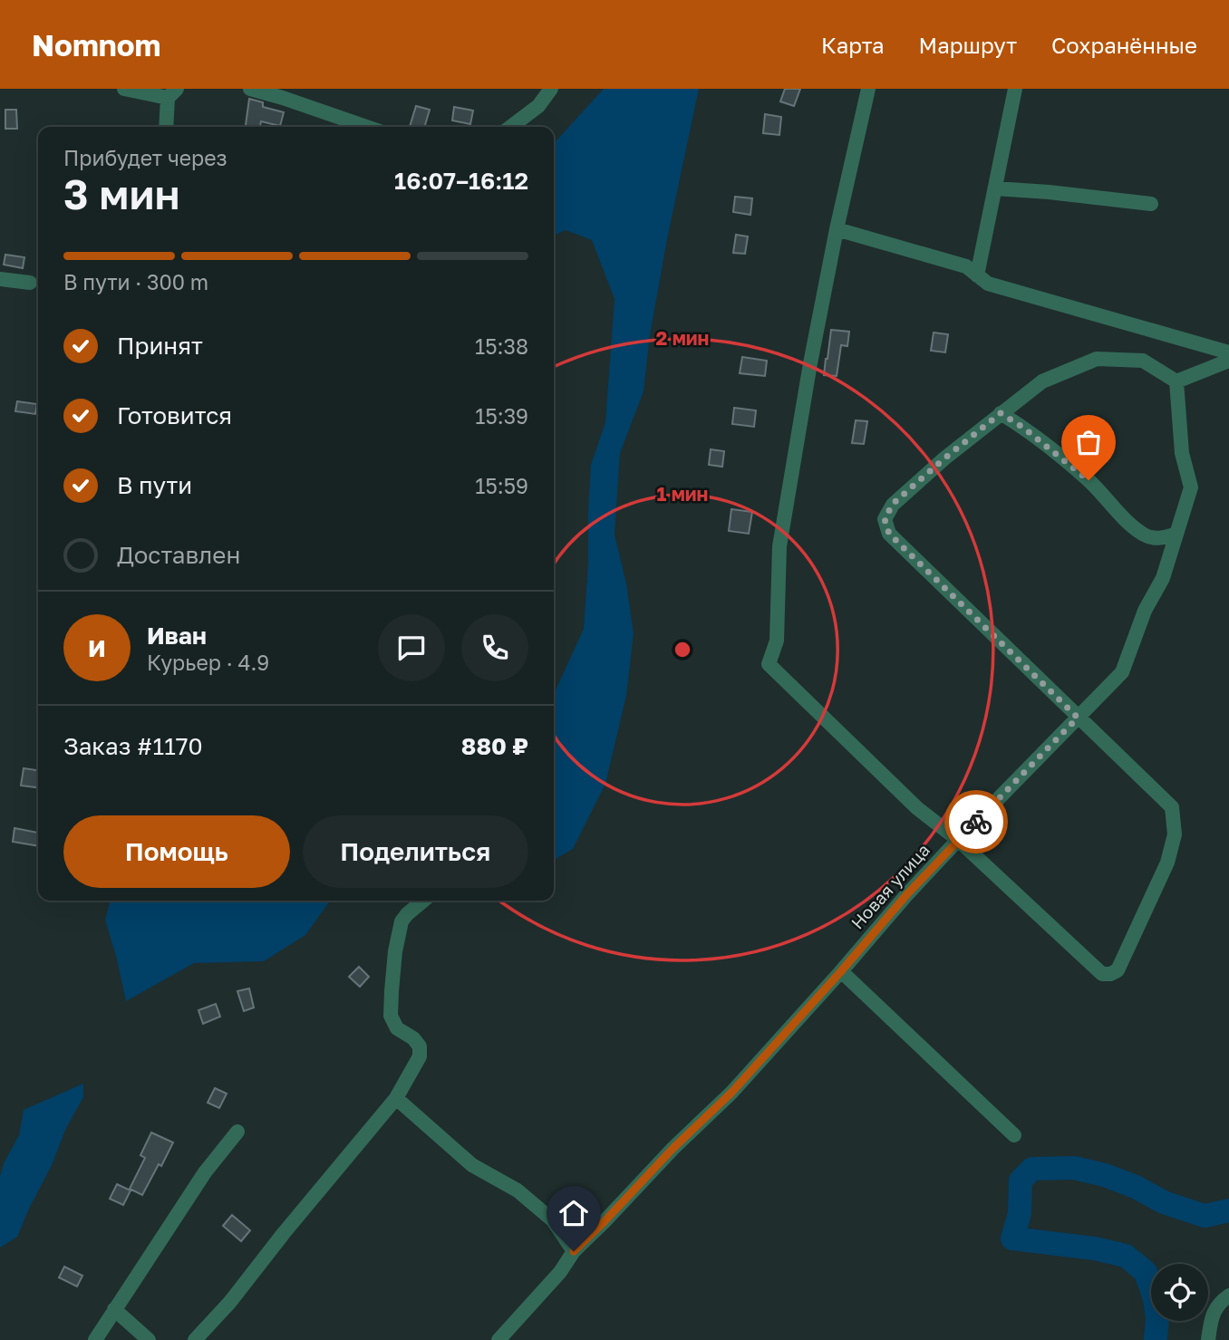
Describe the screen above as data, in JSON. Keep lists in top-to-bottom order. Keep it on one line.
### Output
{"streets":{"street":["Новая улица"]},"page":{"header":"Nomnom","nav":["Карта","Маршрут","Сохранённые"],"heading":["3 мин","Прибудет через","16:07–16:12"],"panel":["Иван","Курьер · 4.9","Заказ #1170","880 ₽"],"bar":"В пути · 300 m","list":[["Принят","15:38"],["Готовится","15:39"],["В пути","15:59"],"Доставлен"],"round":"И","buttons":["Помощь","Поделиться"]},"rings":["2 мин","1 мин"]}
